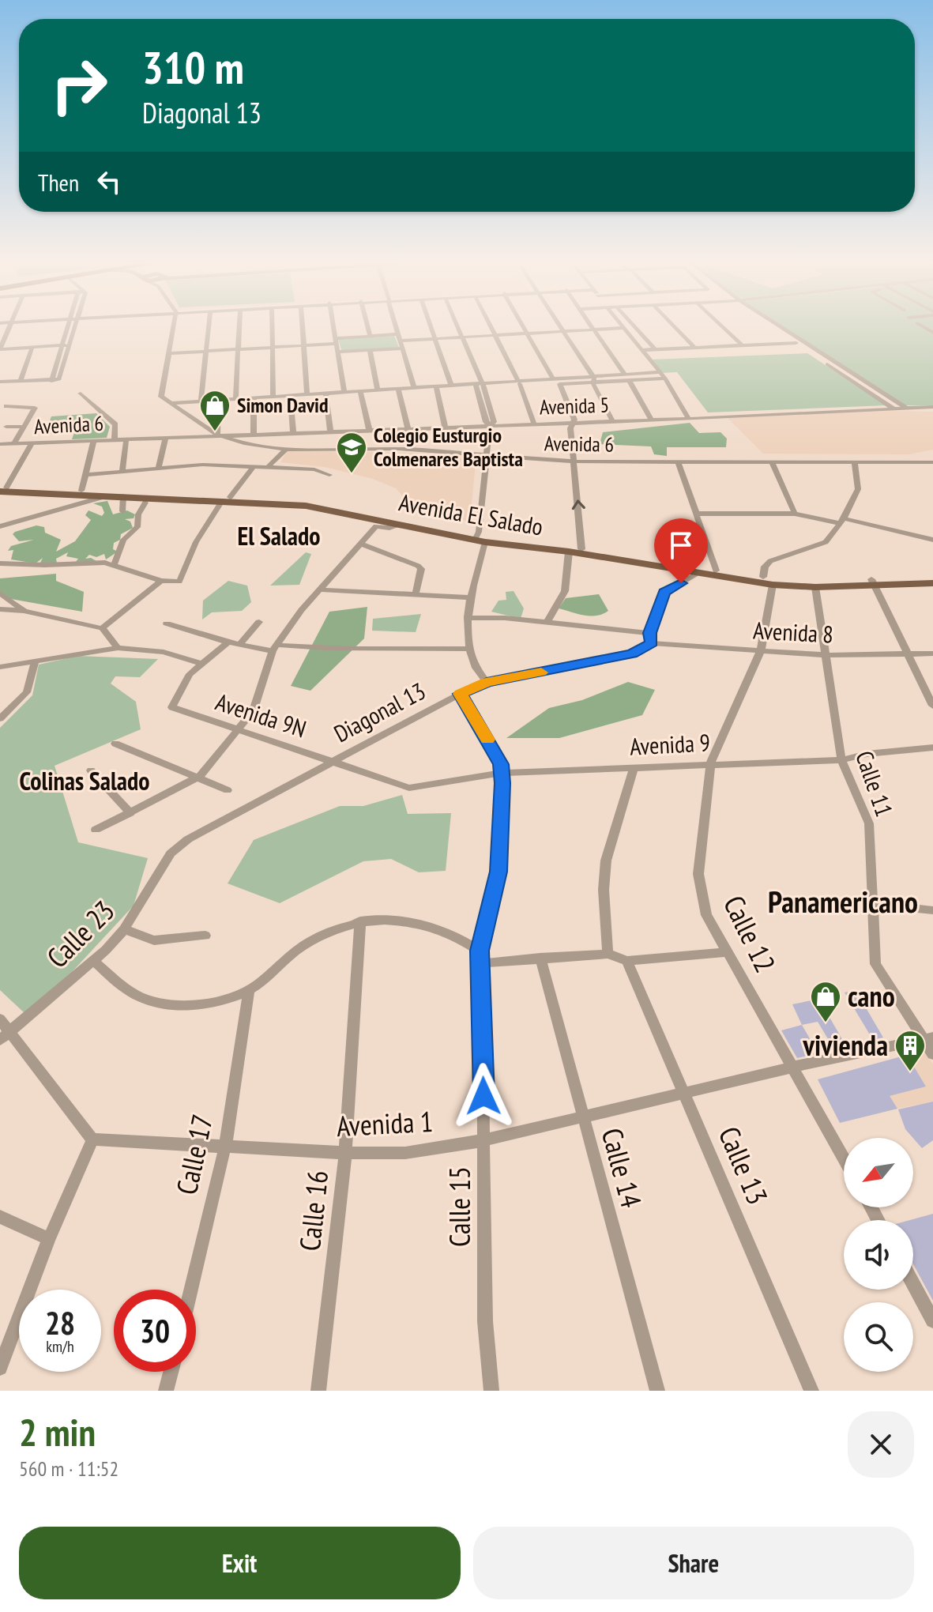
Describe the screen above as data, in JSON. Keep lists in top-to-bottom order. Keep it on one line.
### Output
{"streets":{"main road":["Avenida El Salado"],"street":["Avenida 5","Avenida 6","Avenida 8","Diagonal 13","Avenida 9N","Avenida 9","Calle 11","Calle 23","Calle 12","Avenida 1","Calle 17","Calle 13","Calle 14","Calle 15","Calle 16"]},"crossings":[["Avenida 5","Avenida 6"],["Avenida El Salado","Calle 11"],["Avenida El Salado","Calle 12"],["Avenida 8","Diagonal 13"],["Avenida 8","Calle 11"],["Avenida 8","Calle 12"],["Diagonal 13","Avenida 9N"],["Diagonal 13","Calle 23"],["Diagonal 13","Calle 15"],["Avenida 9N","Avenida 9"],["Avenida 9","Calle 11"],["Avenida 9","Calle 12"],["Avenida 9","Calle 15"],["Calle 11","Avenida 1"],["Calle 12","Avenida 1"],["Avenida 1","Calle 17"],["Avenida 1","Calle 13"],["Avenida 1","Calle 14"],["Avenida 1","Calle 15"],["Avenida 1","Calle 16"]],"districts":["El Salado","Colinas Salado","Panamericano"],"places":{"shop":["Simon David","cano"],"school or university":["Colegio Eusturgio Colmenares Baptista"],"building":["vivienda"]},"north":"bottom left","page":{"turn":["310 m","Diagonal 13"],"then":"Then","speed":"28 km/h","limit":"30","heading":["2 min","560 m · 11:52"],"buttons":["Exit","Share"]}}
